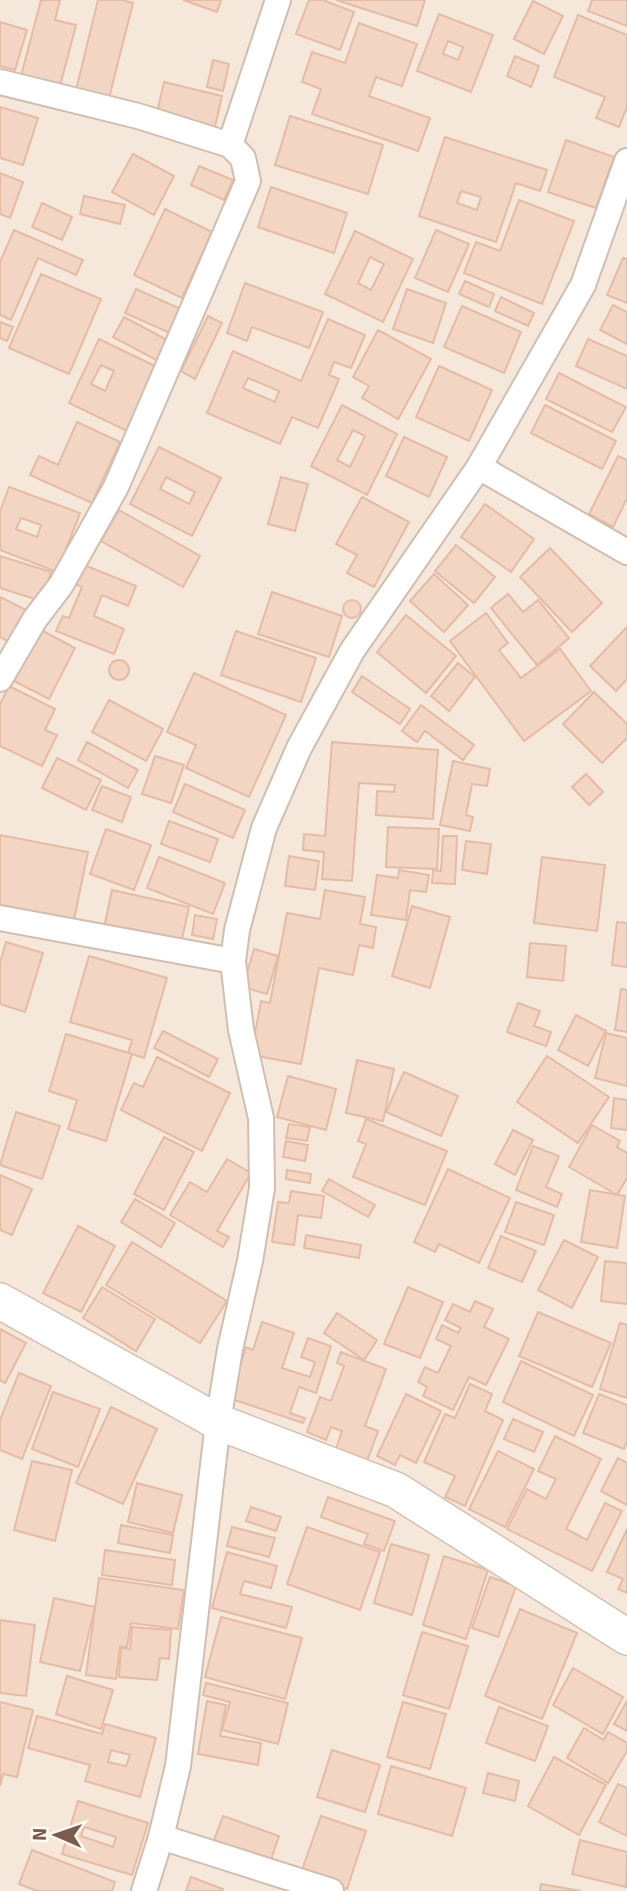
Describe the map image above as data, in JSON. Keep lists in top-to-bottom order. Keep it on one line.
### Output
{"north":"left"}
